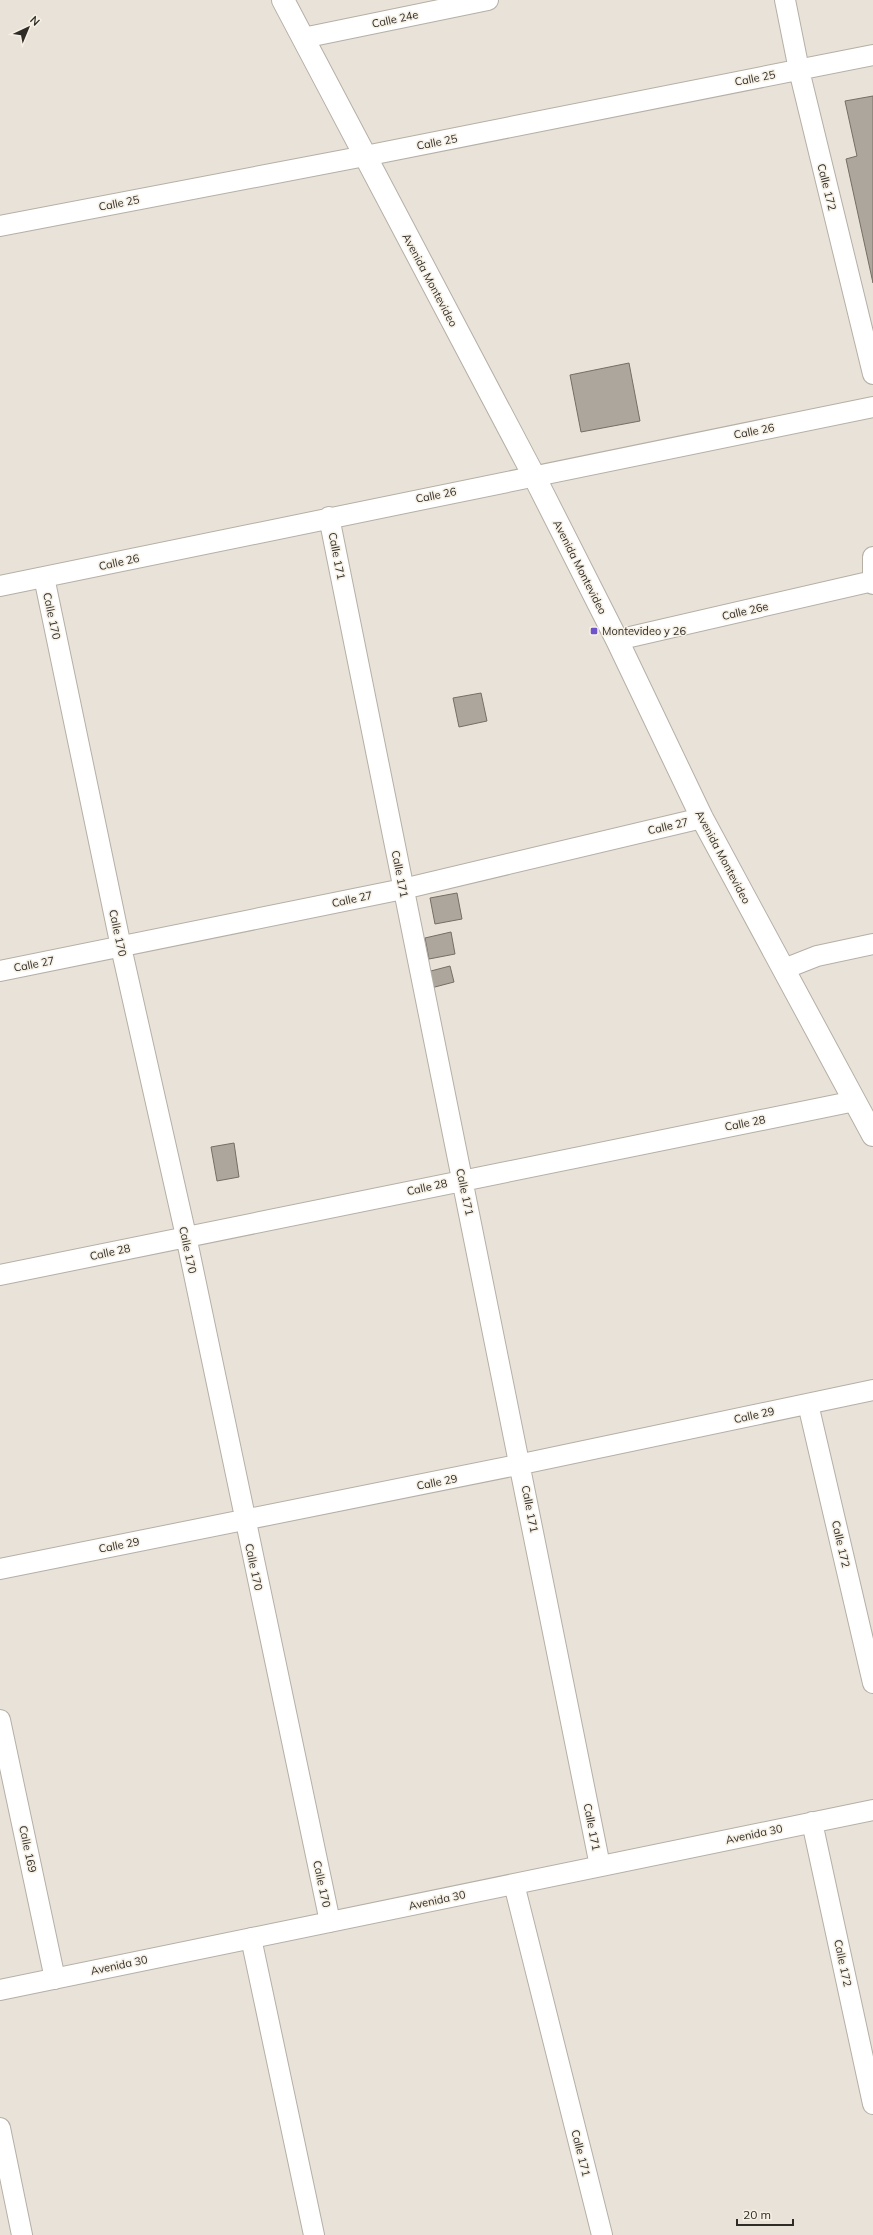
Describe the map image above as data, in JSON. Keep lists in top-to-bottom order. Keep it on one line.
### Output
{"streets":{"main road":["Avenida Montevideo"],"street":["Calle 24e","Calle 25","Calle 172","Calle 26","Calle 171","Calle 26e","Calle 170","Calle 27","Calle 28","Calle 29","Avenida 30","Calle 169"]},"crossings":[["Calle 24e","Avenida Montevideo"],["Calle 25","Calle 172"],["Calle 25","Avenida Montevideo"],["Calle 172","Calle 29"],["Calle 172","Avenida 30"],["Avenida Montevideo","Calle 26"],["Avenida Montevideo","Calle 26e"],["Avenida Montevideo","Calle 27"],["Avenida Montevideo","Calle 28"],["Calle 26","Calle 171"],["Calle 26","Calle 170"],["Calle 171","Calle 27"],["Calle 171","Calle 28"],["Calle 171","Calle 29"],["Calle 171","Avenida 30"],["Calle 170","Calle 27"],["Calle 170","Calle 28"],["Calle 170","Calle 29"],["Calle 170","Avenida 30"],["Avenida 30","Calle 169"]],"places":{"transit":["Montevideo y 26"]},"scale_bar":"20 m","north":"top right"}
